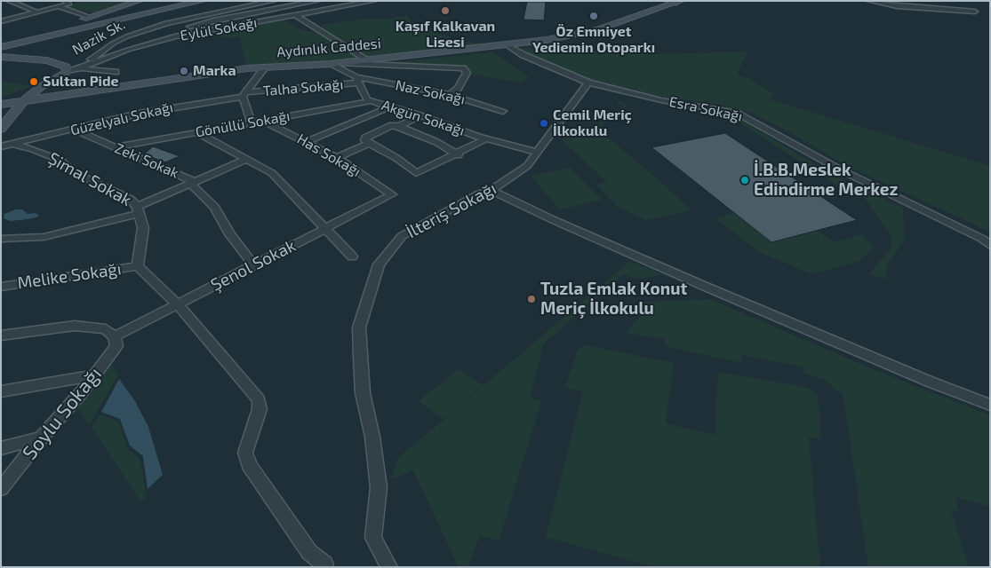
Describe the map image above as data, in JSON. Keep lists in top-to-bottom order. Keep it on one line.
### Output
{"streets":{"street":["Eylül Sokağı","Nazik Sk.","Aydınlık Caddesi","Talha Sokağı","Naz Sokağı","Esra Sokağı","Akgün Sokağı","Güzelyalı Sokağı","Gönüllü Sokağı","Has Sokağı","Zeki Sokak","Şimal Sokak","İlteriş Sokağı","Şenol Sokak","Melike Sokağı","Soylu Sokağı"]},"crossings":[["Eylül Sokağı","Nazik Sk."],["Nazik Sk.","Aydınlık Caddesi"],["Aydınlık Caddesi","Esra Sokağı"],["Aydınlık Caddesi","Akgün Sokağı"],["Talha Sokağı","Naz Sokağı"],["Talha Sokağı","Akgün Sokağı"],["Talha Sokağı","Güzelyalı Sokağı"],["Naz Sokağı","Akgün Sokağı"],["Esra Sokağı","İlteriş Sokağı"],["Akgün Sokağı","Gönüllü Sokağı"],["Akgün Sokağı","İlteriş Sokağı"],["Güzelyalı Sokağı","Zeki Sokak"],["Güzelyalı Sokağı","Şimal Sokak"],["Gönüllü Sokağı","Has Sokağı"],["Gönüllü Sokağı","Zeki Sokak"],["Has Sokağı","Şenol Sokak"],["Şimal Sokak","Melike Sokağı"],["Şenol Sokak","Soylu Sokağı"]],"places":["Kaşıf Kalkavan Lisesi","Öz Emniyet Yediemin Otoparkı","Marka","Sultan Pide","Cemil Meriç İlkokulu","İ.B.B.Meslek Edindirme Merkez","Tuzla Emlak Konut Meriç İlkokulu"]}
